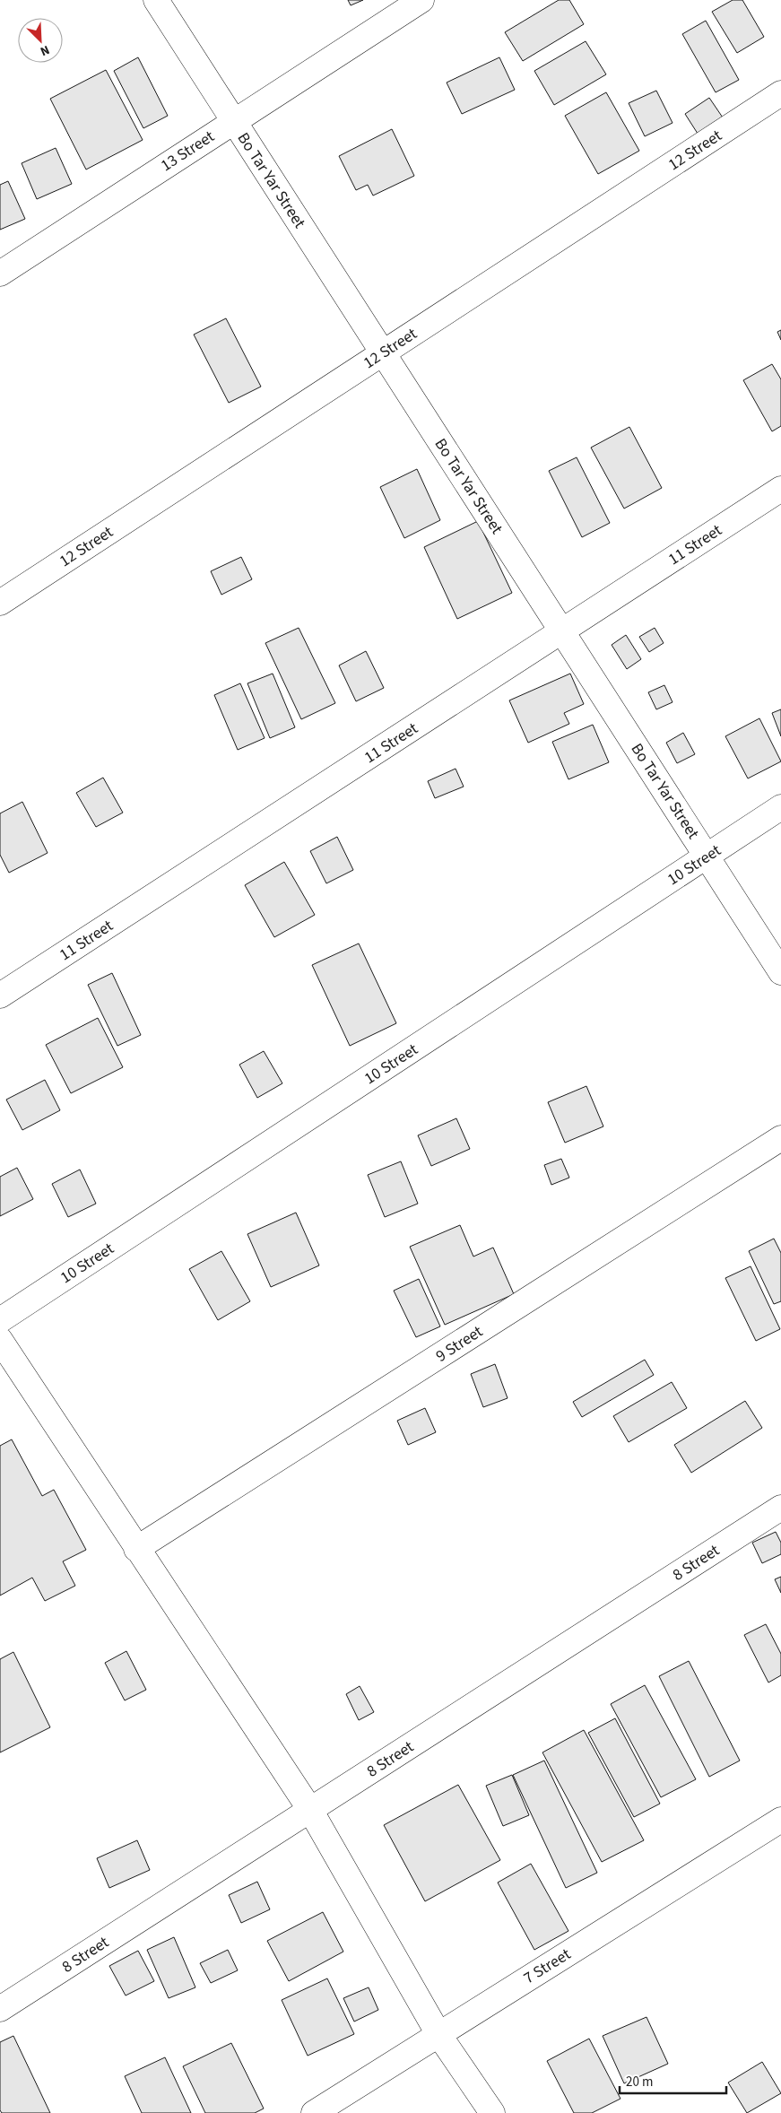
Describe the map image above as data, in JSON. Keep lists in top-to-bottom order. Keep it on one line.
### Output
{"streets":{"street":["12 Street","13 Street","Bo Tar Yar Street","11 Street","10 Street","9 Street","8 Street","7 Street"]},"crossings":[["12 Street","Bo Tar Yar Street"],["13 Street","Bo Tar Yar Street"],["Bo Tar Yar Street","11 Street"],["Bo Tar Yar Street","10 Street"]],"scale_bar":"20 m","north":"bottom right"}
